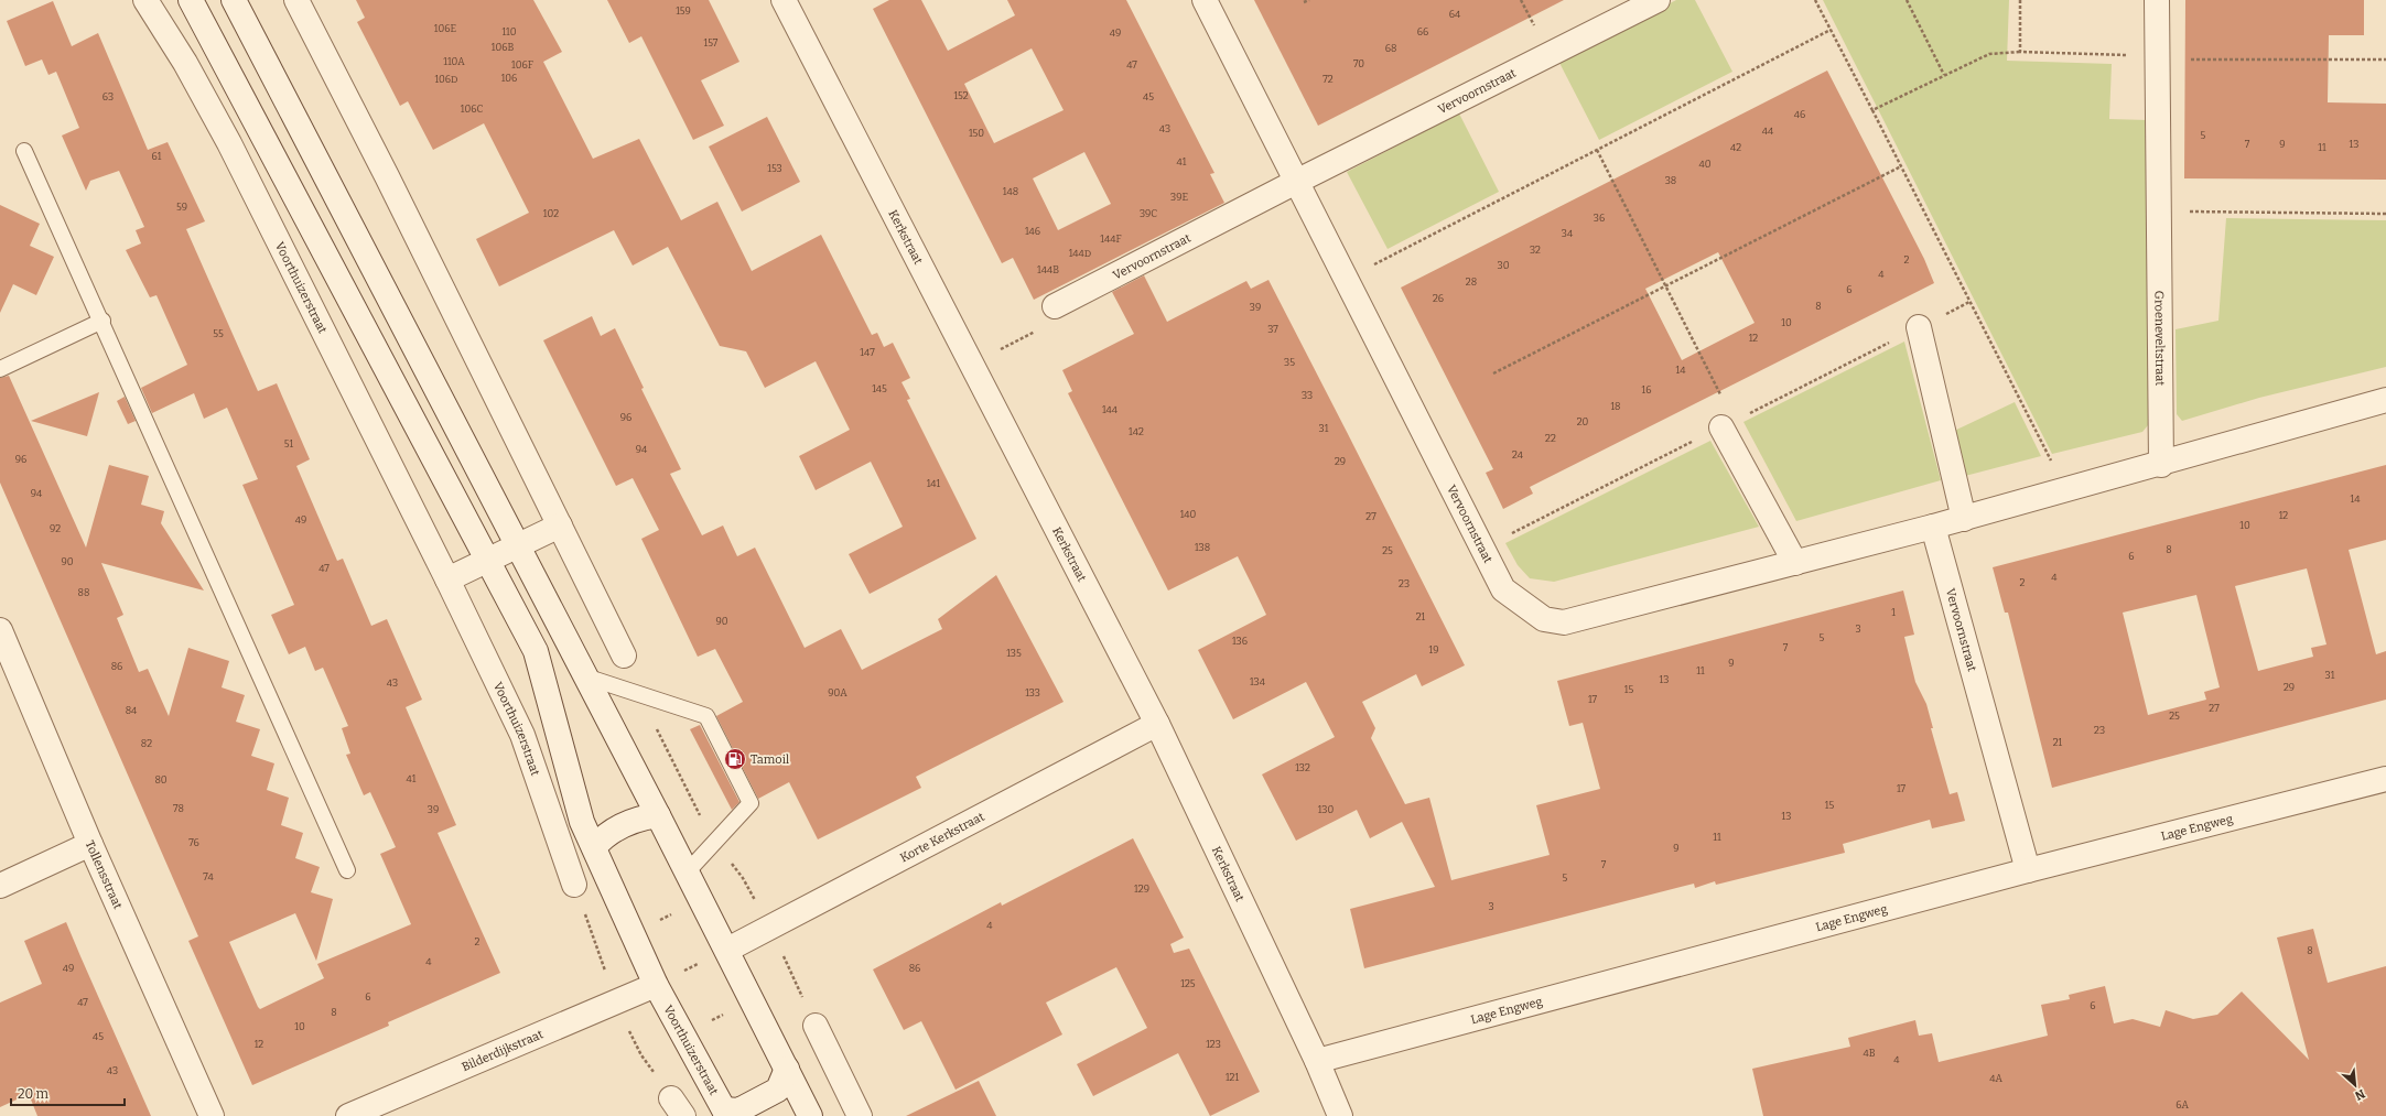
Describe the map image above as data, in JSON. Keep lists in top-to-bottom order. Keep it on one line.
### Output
{"streets":{"street":["Vervoornstraat","Kerkstraat","Voorthuizerstraat","Groeneveltstraat","Lage Engweg","Korte Kerkstraat","Tollensstraat","Bilderdijkstraat"]},"crossings":[["Vervoornstraat","Lage Engweg"],["Kerkstraat","Lage Engweg"],["Kerkstraat","Korte Kerkstraat"],["Voorthuizerstraat","Bilderdijkstraat"]],"places":{"fuel station":["Tamoil"]},"house_numbers":["159","64","106E","110","66","49","157","106B","68","110A","70","106F","47","106","106D","72","152","63","45","106C","46","43","44","150","5","7","9","13","42","11","61","41","40","153","38","148","39E","59","102","39C","36","146","34","144F","32","144D","2","30","144B","4","28","6","26","8","39","10","37","55","12","147","35","14","145","16","33","18","144","96","20","31","142","22","51","94","24","96","29","141","94","14","140","12","27","49","10","92","138","8","25","6","90","47","4","2","23","88","1","21","90","3","5","136","7","19","135","9","86","11","31","13","134","43","29","15","90A","133","17","27","84","25","23","21","82","132","41","80","17","15","78","39","130","13","11","76","9","7","74","5","129","3","4","2","8","4","49","86","125","6","47","6","8","10","45","12","123","4B","4","43","121","4A","6A"],"scale_bar":"20 m","north":"bottom right"}
